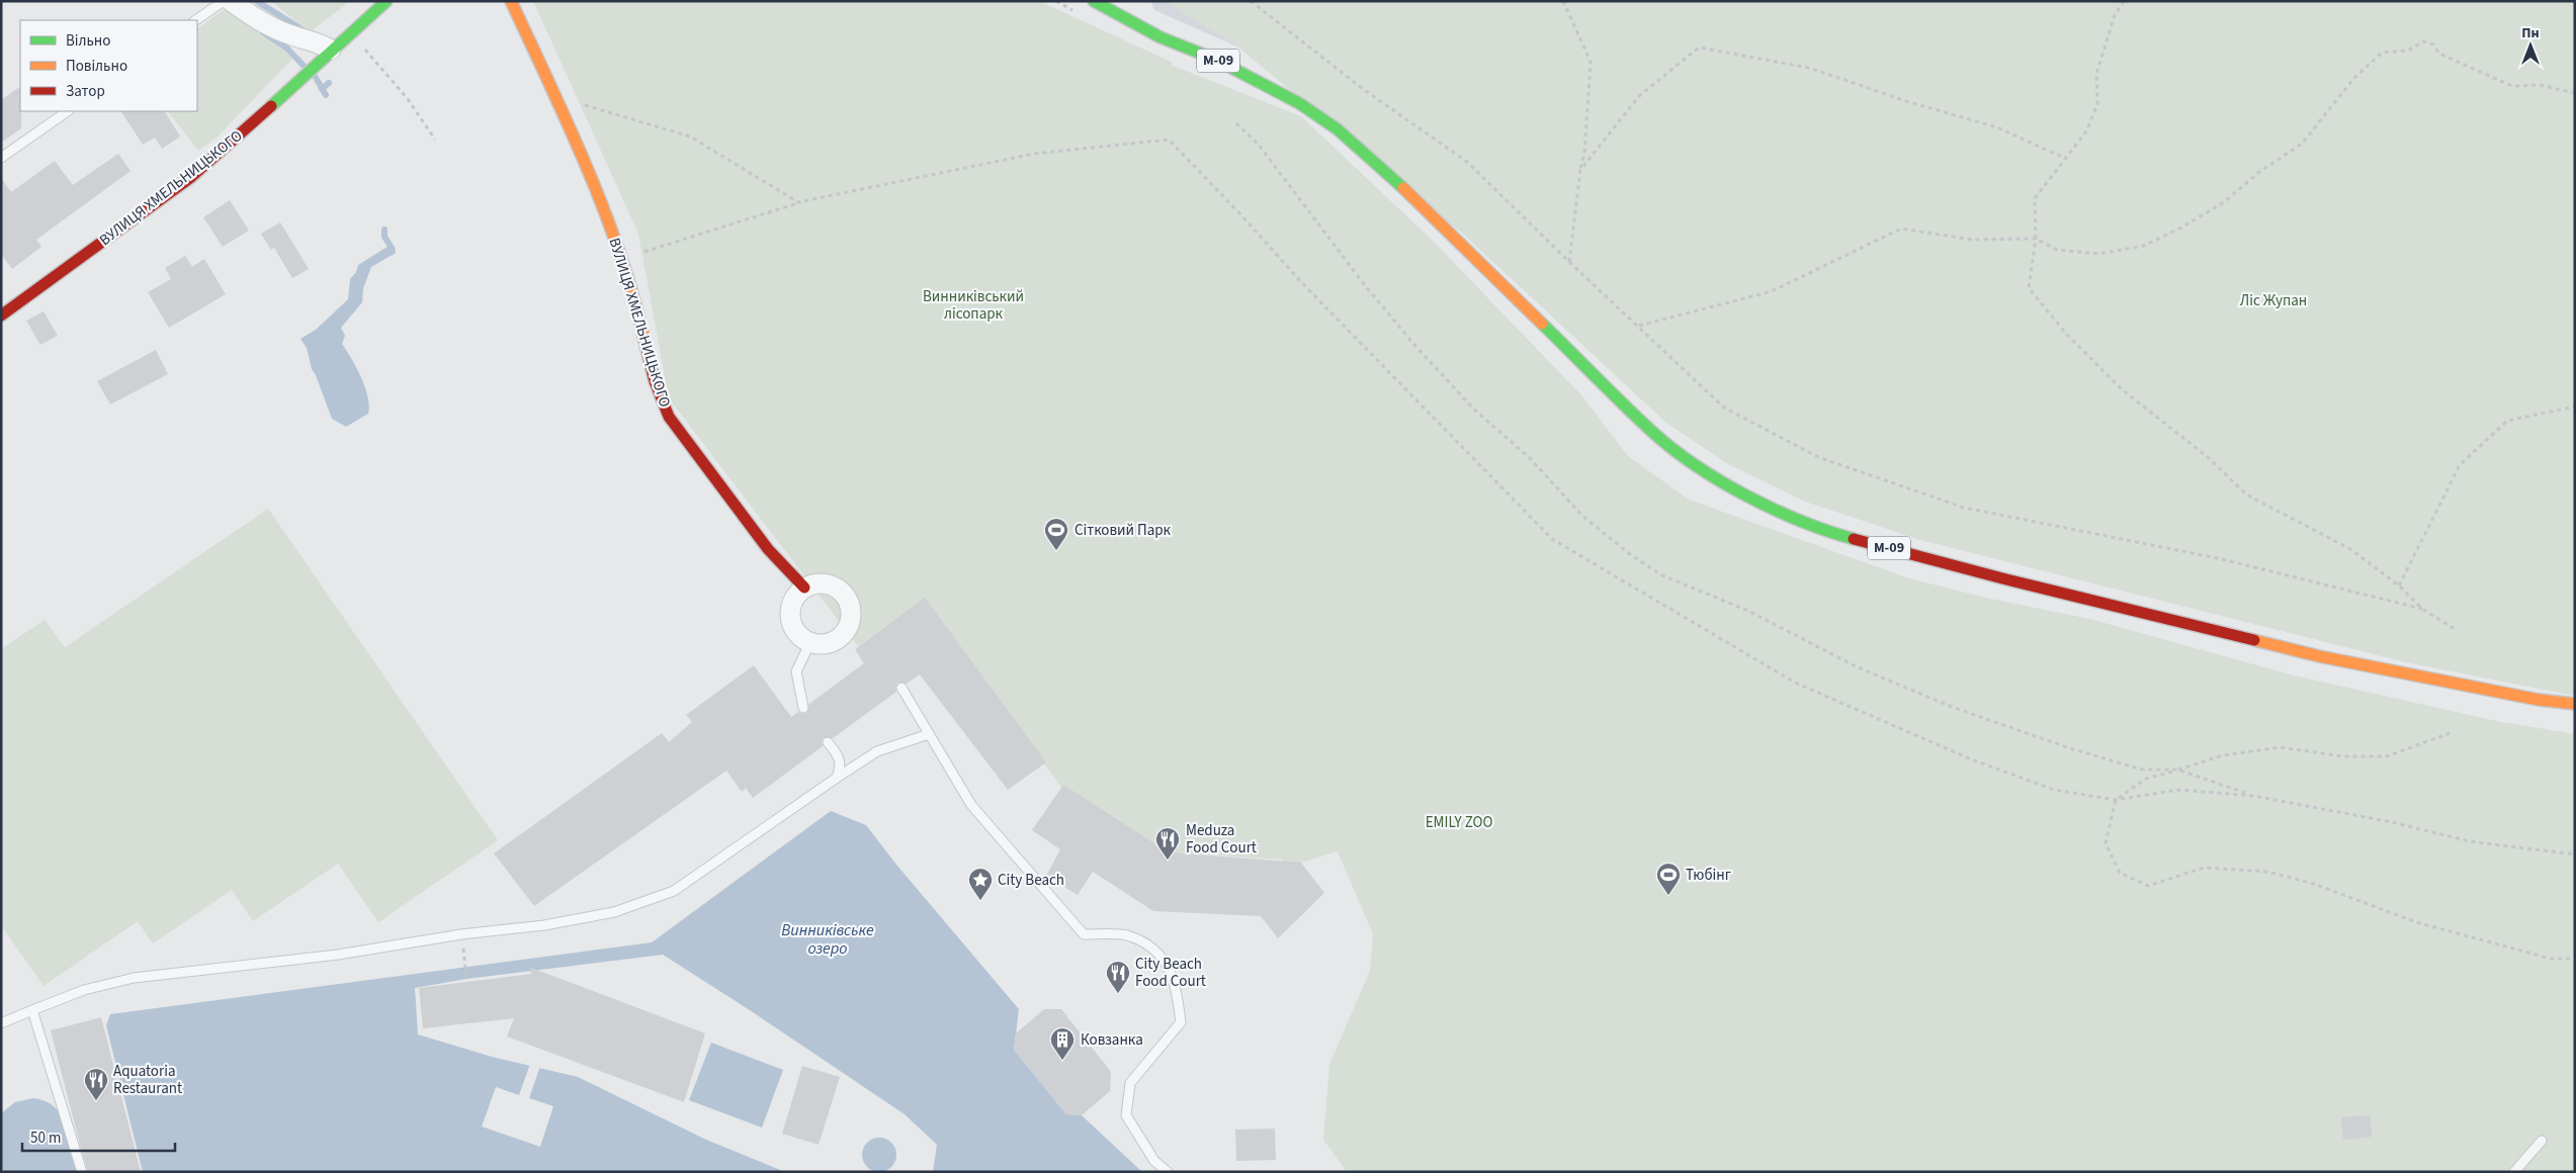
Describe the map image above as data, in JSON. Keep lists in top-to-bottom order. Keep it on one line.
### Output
{"streets":{"main road":["М-09","ВУЛИЦЯ ХМЕЛЬНИЦЬКОГО"]},"water":["Винниківське озеро"],"parks":["Винниківський лісопарк","Ліс Жупан","EMILY ZOO"],"places":{"sports":["Сітковий Парк","Тюбінг"],"restaurant":["Meduza Food Court","City Beach Food Court","Aquatoria Restaurant"],"place":["City Beach"],"building":["Ковзанка"]},"legend":["Вільно","Повільно","Затор"],"scale_bar":"50 m","north":"top"}
